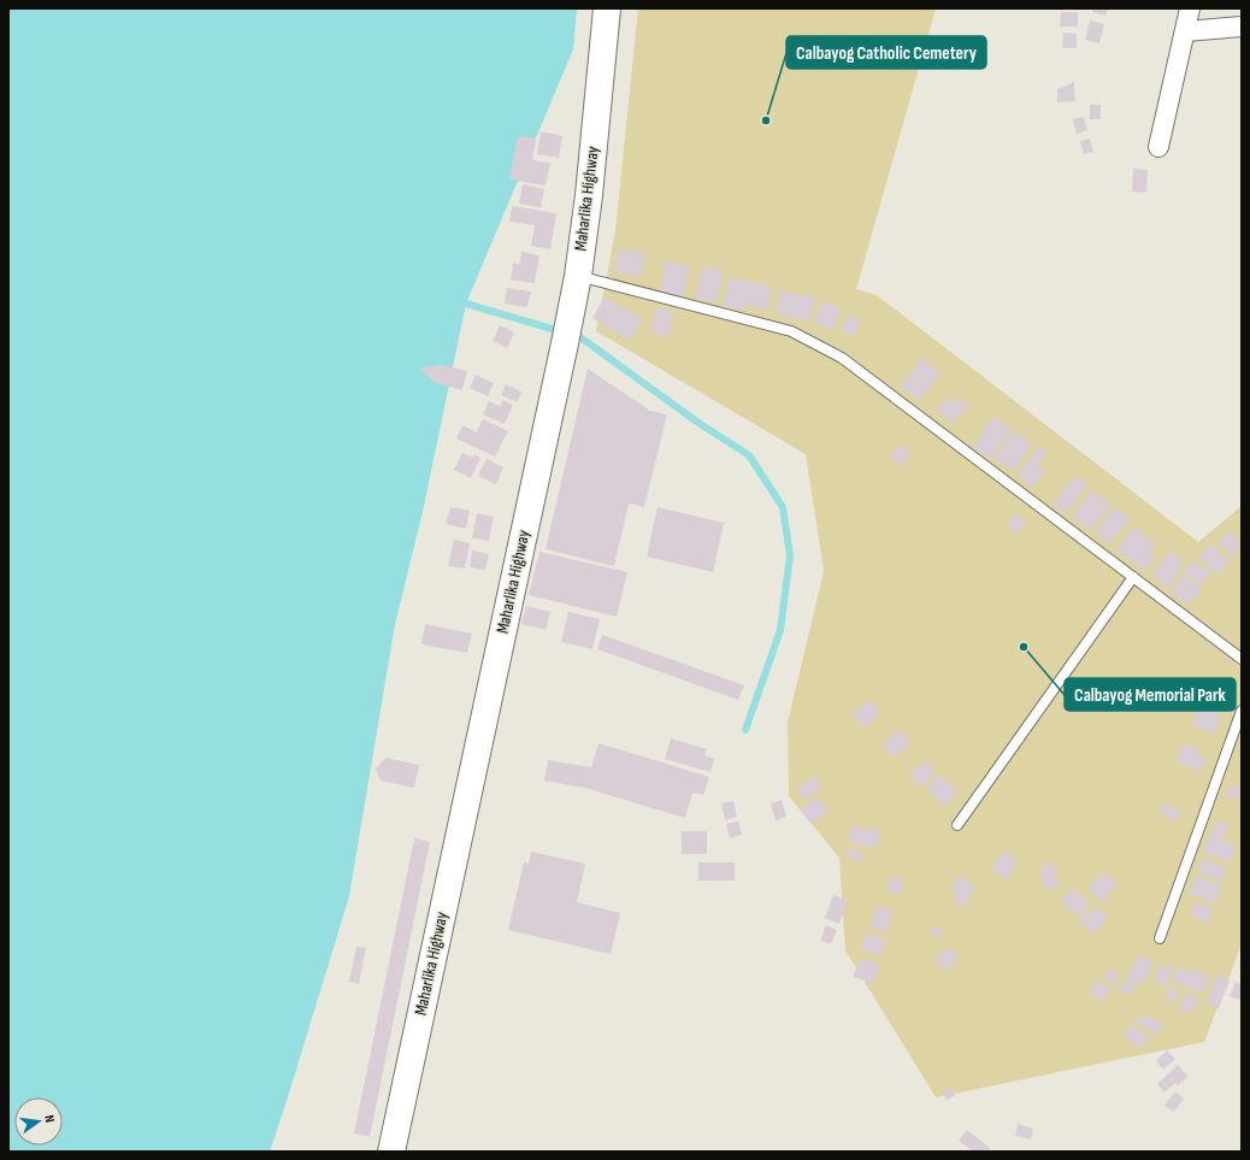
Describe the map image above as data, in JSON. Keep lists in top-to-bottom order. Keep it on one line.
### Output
{"streets":{"main road":["Maharlika Highway"]},"places":["Calbayog Catholic Cemetery","Calbayog Memorial Park"],"north":"right"}
